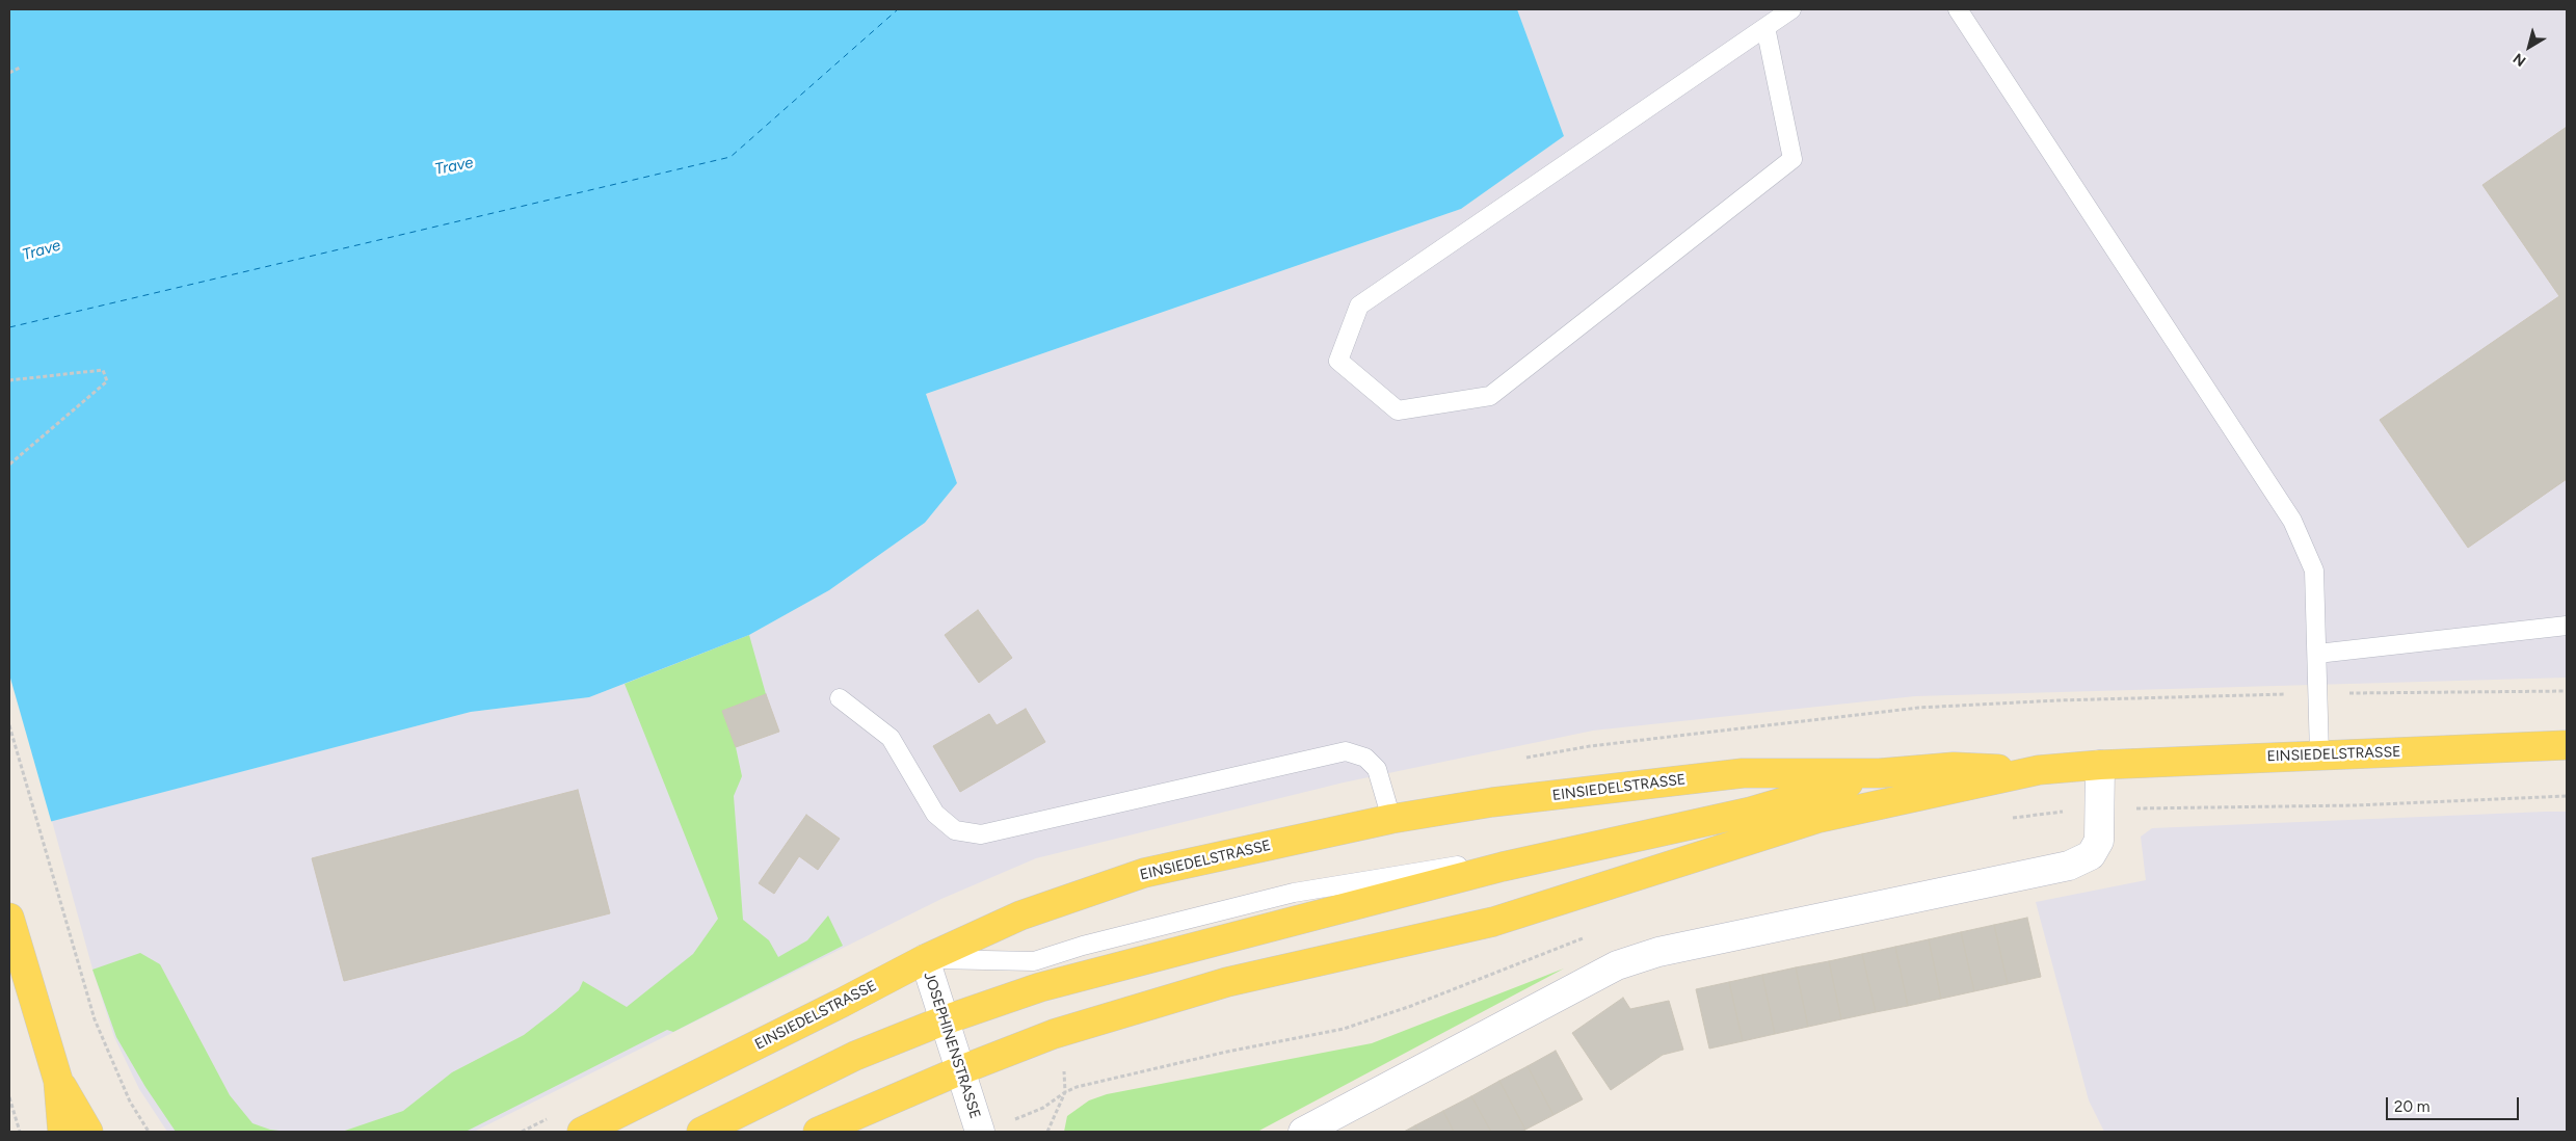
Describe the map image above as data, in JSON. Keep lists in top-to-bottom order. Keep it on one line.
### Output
{"streets":{"main road":["EINSIEDELSTRASSE"],"street":["JOSEPHINENSTRASSE"]},"crossings":[["EINSIEDELSTRASSE","JOSEPHINENSTRASSE"]],"water":["Trave"],"scale_bar":"20 m","north":"bottom left"}
